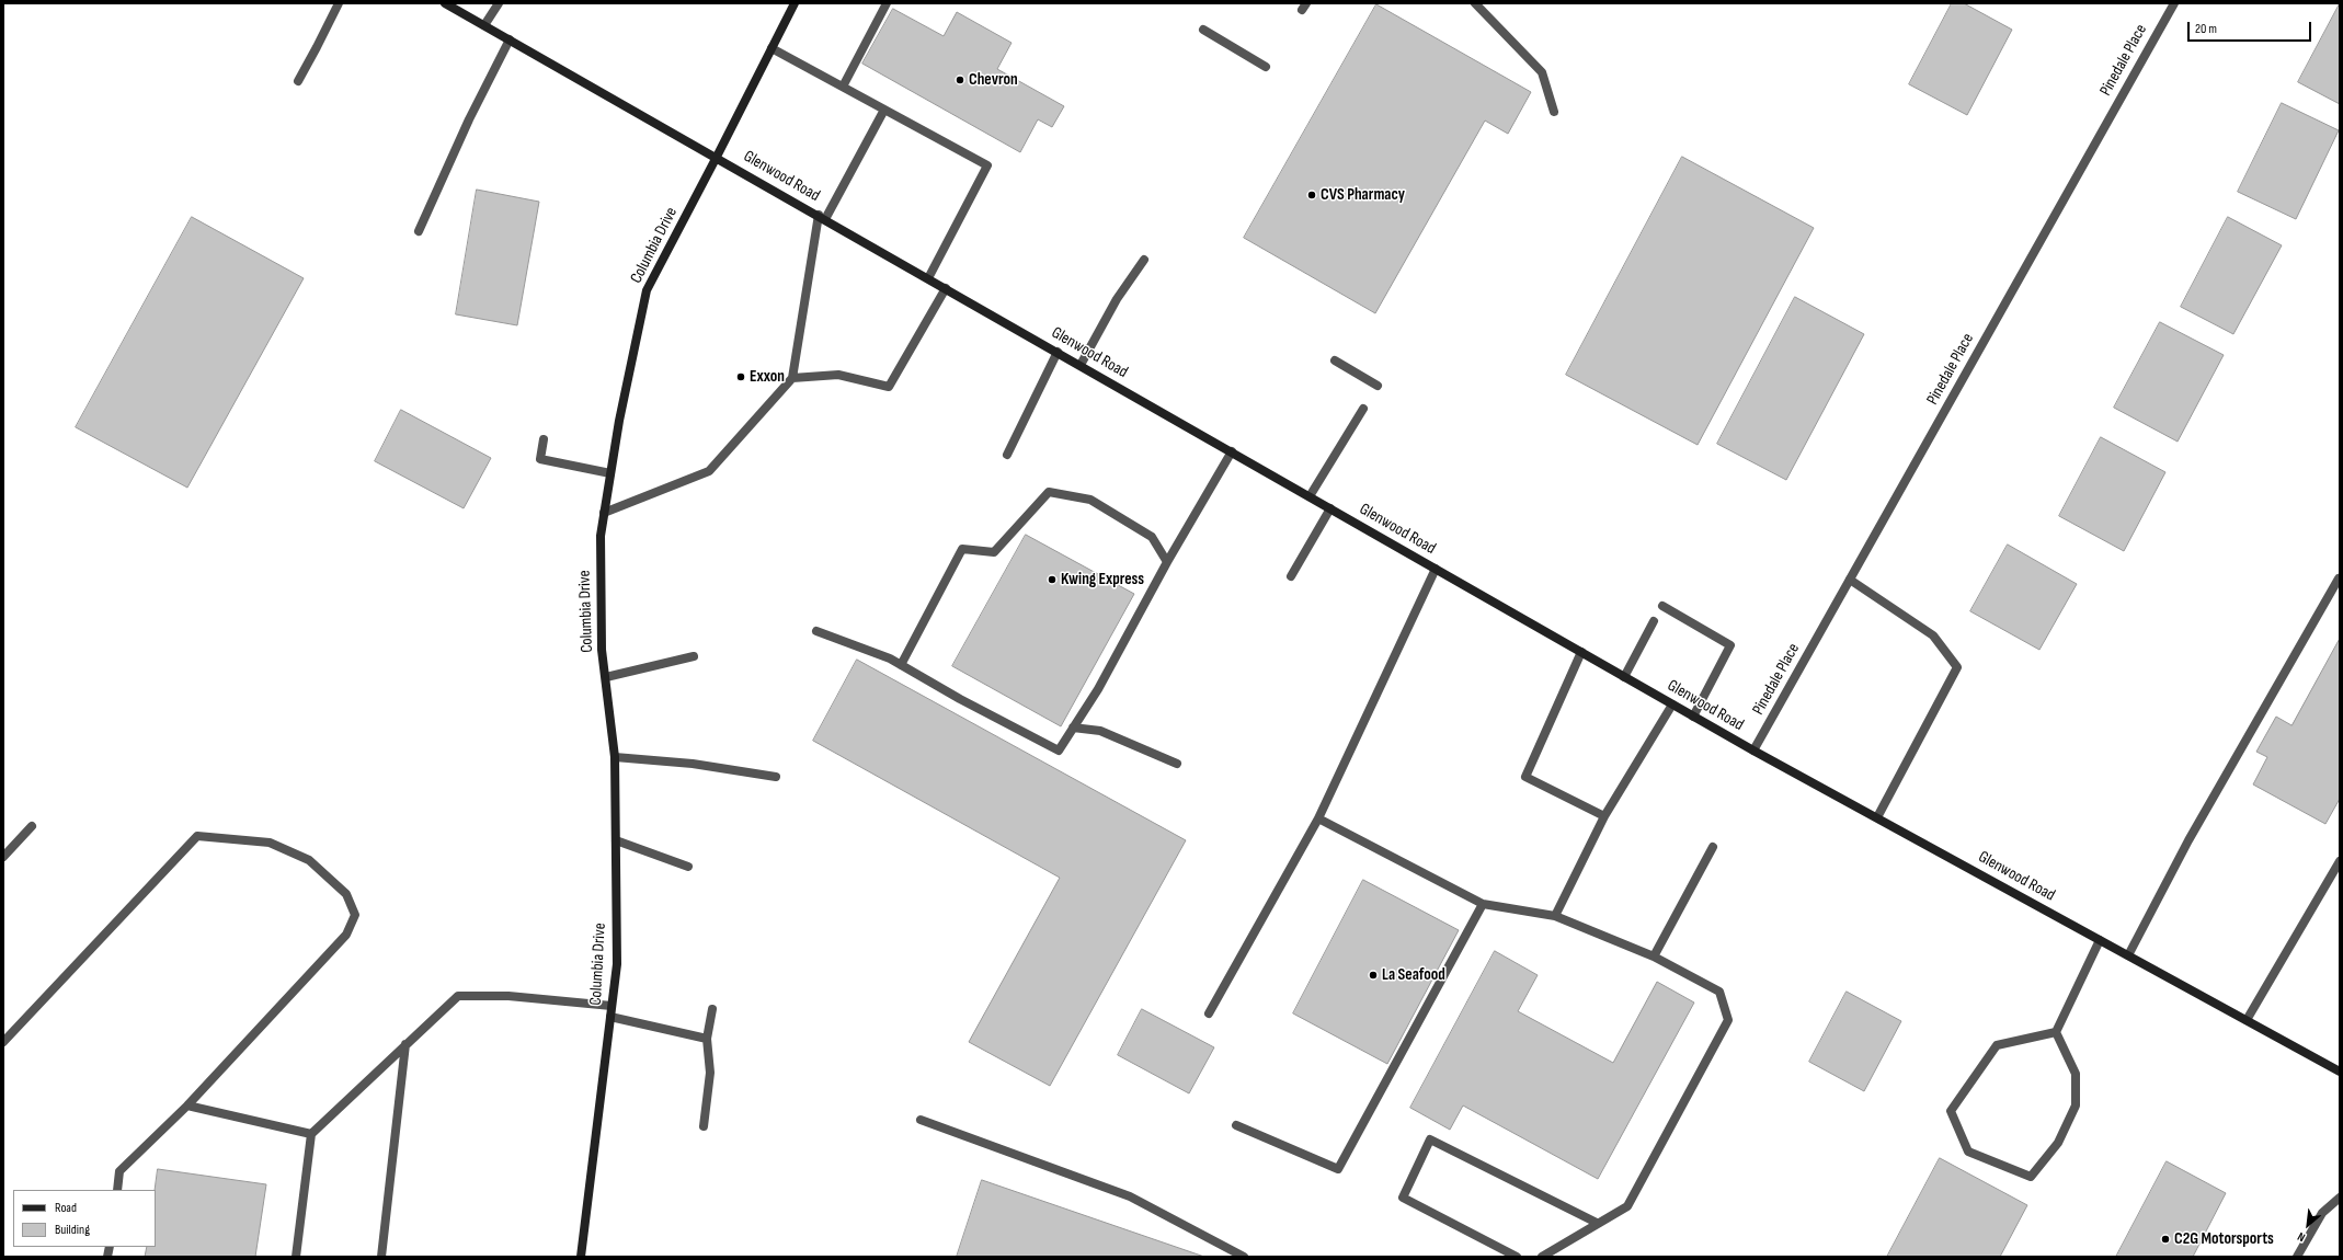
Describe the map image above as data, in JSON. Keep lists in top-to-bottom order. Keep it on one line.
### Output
{"streets":{"main road":["Glenwood Road","Columbia Drive"],"street":["Pinedale Place"]},"crossings":[["Pinedale Place","Glenwood Road"],["Glenwood Road","Columbia Drive"]],"places":["Chevron","CVS Pharmacy","Exxon","Kwing Express","La Seafood","C2G Motorsports"],"legend":["Road","Building"],"scale_bar":"20 m","north":"bottom left"}
